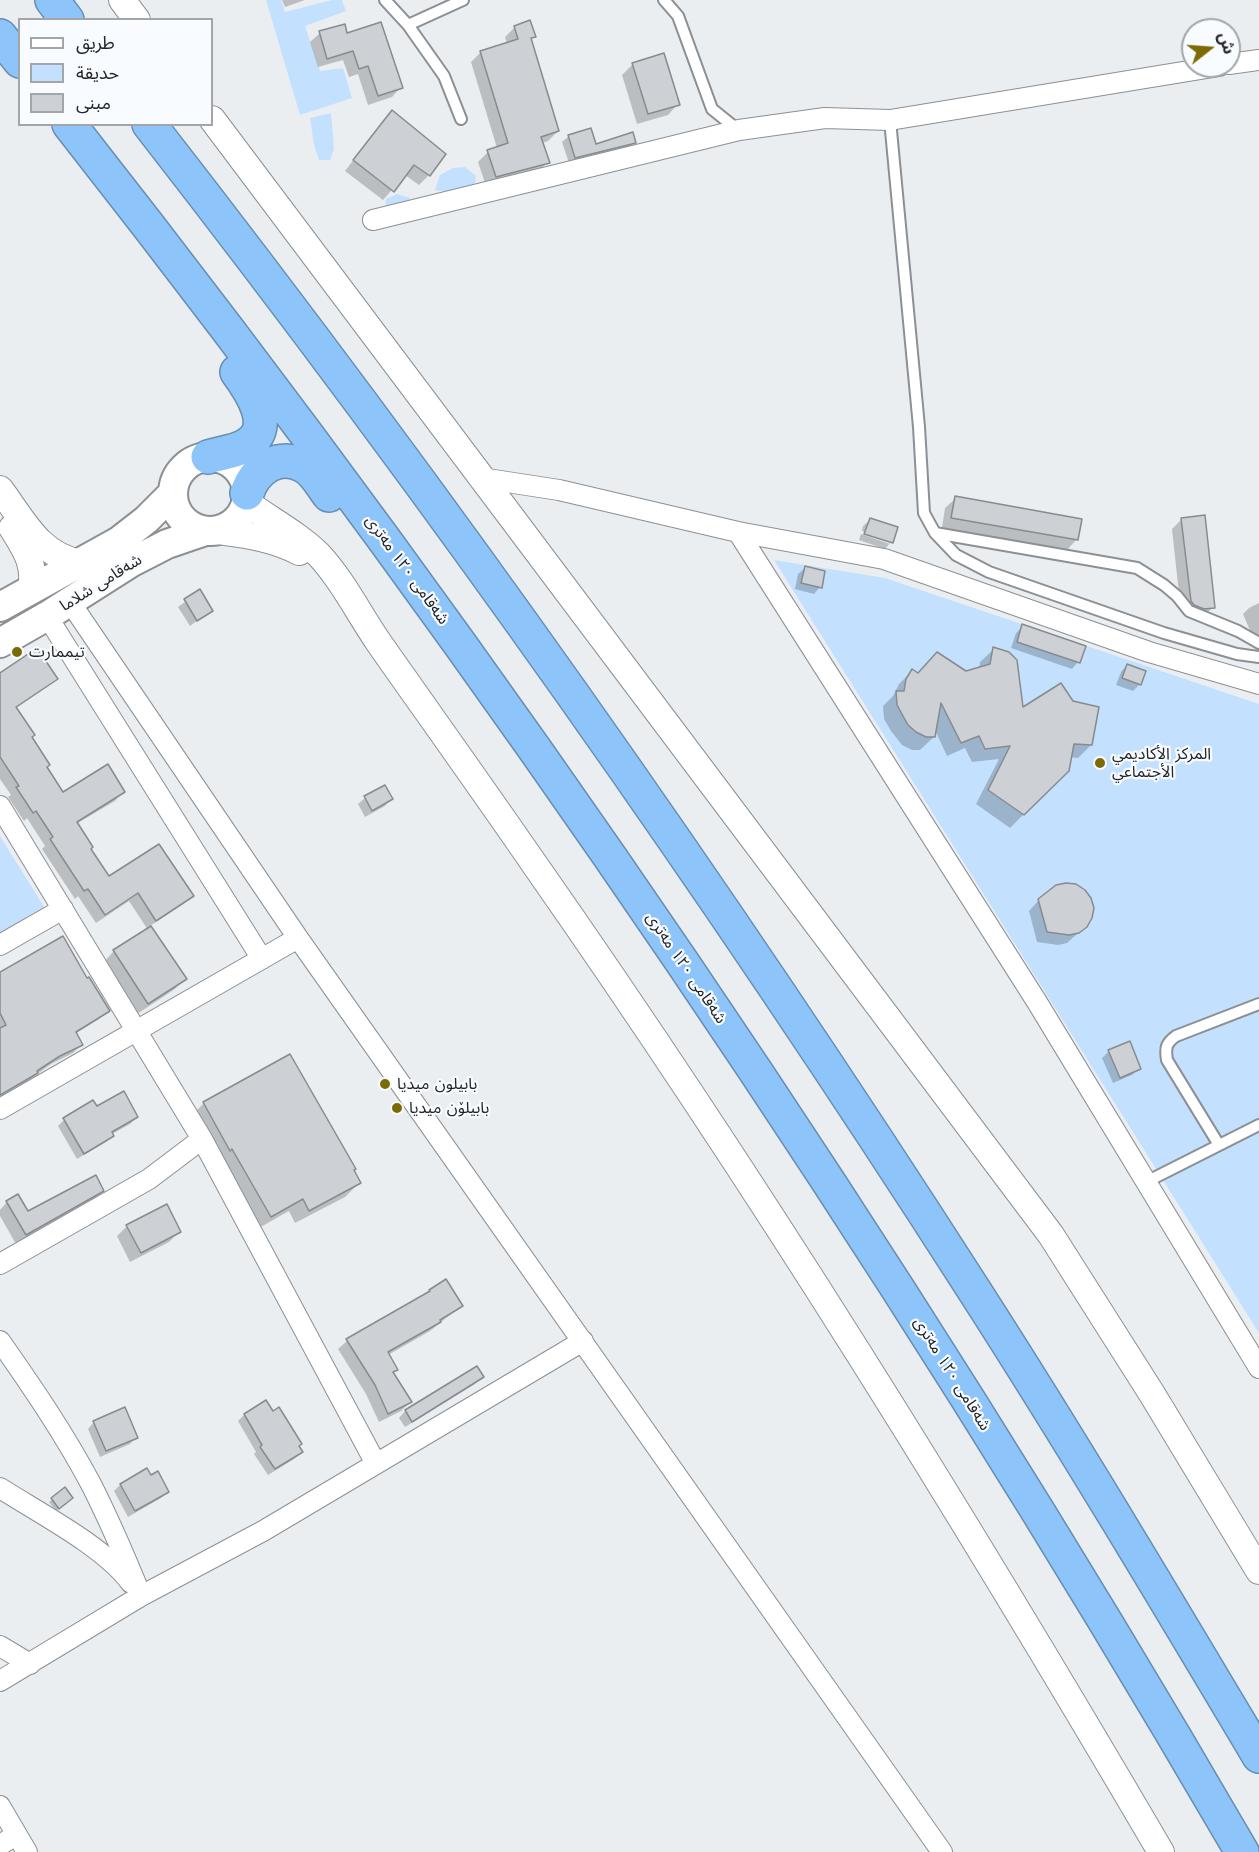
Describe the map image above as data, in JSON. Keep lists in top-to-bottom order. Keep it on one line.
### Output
{"streets":{"highway":["شەقامی ١٢٠ مەتری"],"main road":["شەقامی شلاما"]},"places":["تیممارت","المركز الأكاديمي الأجتماعي","بابيلون ميديا","بابیلۆن میدیا"],"legend":["طريق","حديقة","مبنى"],"north":"right"}
